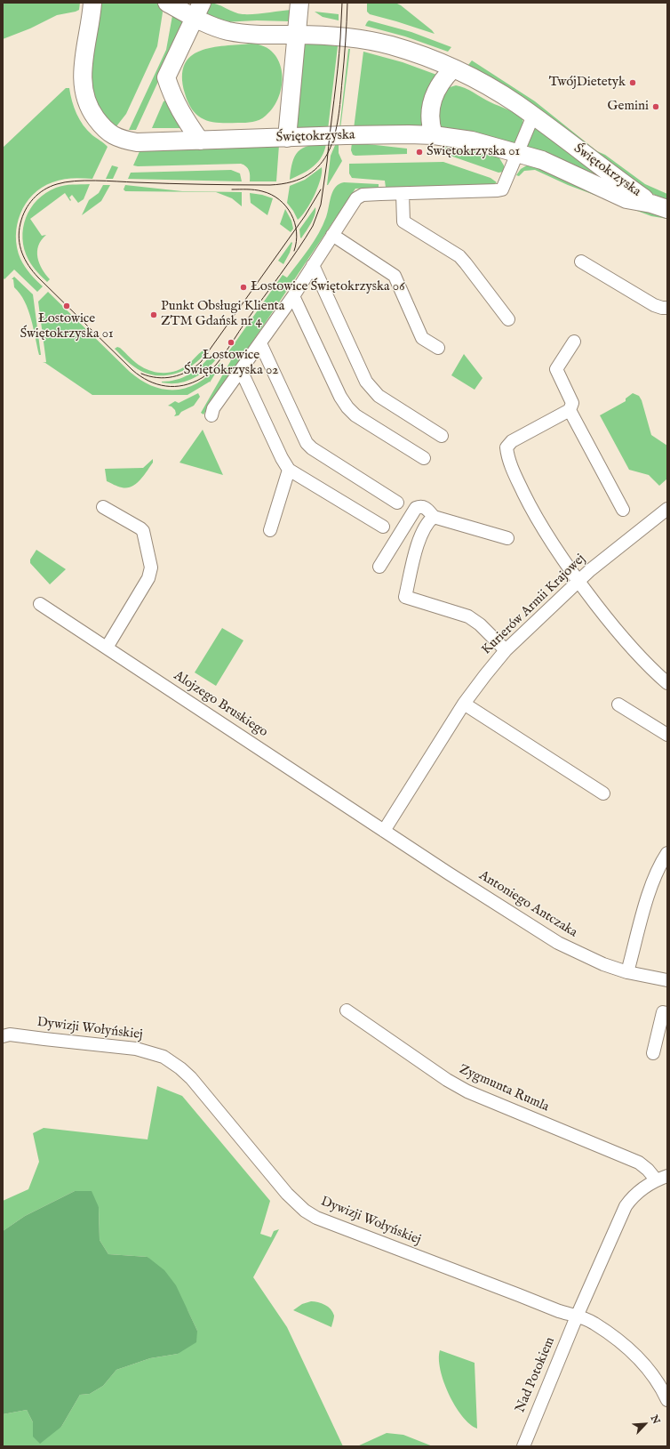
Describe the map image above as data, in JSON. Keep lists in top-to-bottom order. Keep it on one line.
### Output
{"streets":{"main road":["Świętokrzyska"],"street":["Kurierów Armii Krajowej","Alojzego Bruskiego","Antoniego Antczaka","Dywizji Wołyńskiej","Zygmunta Rumla","Nad Potokiem"]},"crossings":[["Kurierów Armii Krajowej","Alojzego Bruskiego"],["Kurierów Armii Krajowej","Antoniego Antczaka"],["Alojzego Bruskiego","Antoniego Antczaka"],["Dywizji Wołyńskiej","Zygmunta Rumla"],["Dywizji Wołyńskiej","Nad Potokiem"],["Zygmunta Rumla","Nad Potokiem"]],"places":["TwójDietetyk","Gemini","Świętokrzyska 01","Łostowice Świętokrzyska 06","Łostowice Świętokrzyska 01","Punkt Obsługi Klienta ZTM Gdańsk nr 4","Łostowice Świętokrzyska 02"],"north":"top right"}
